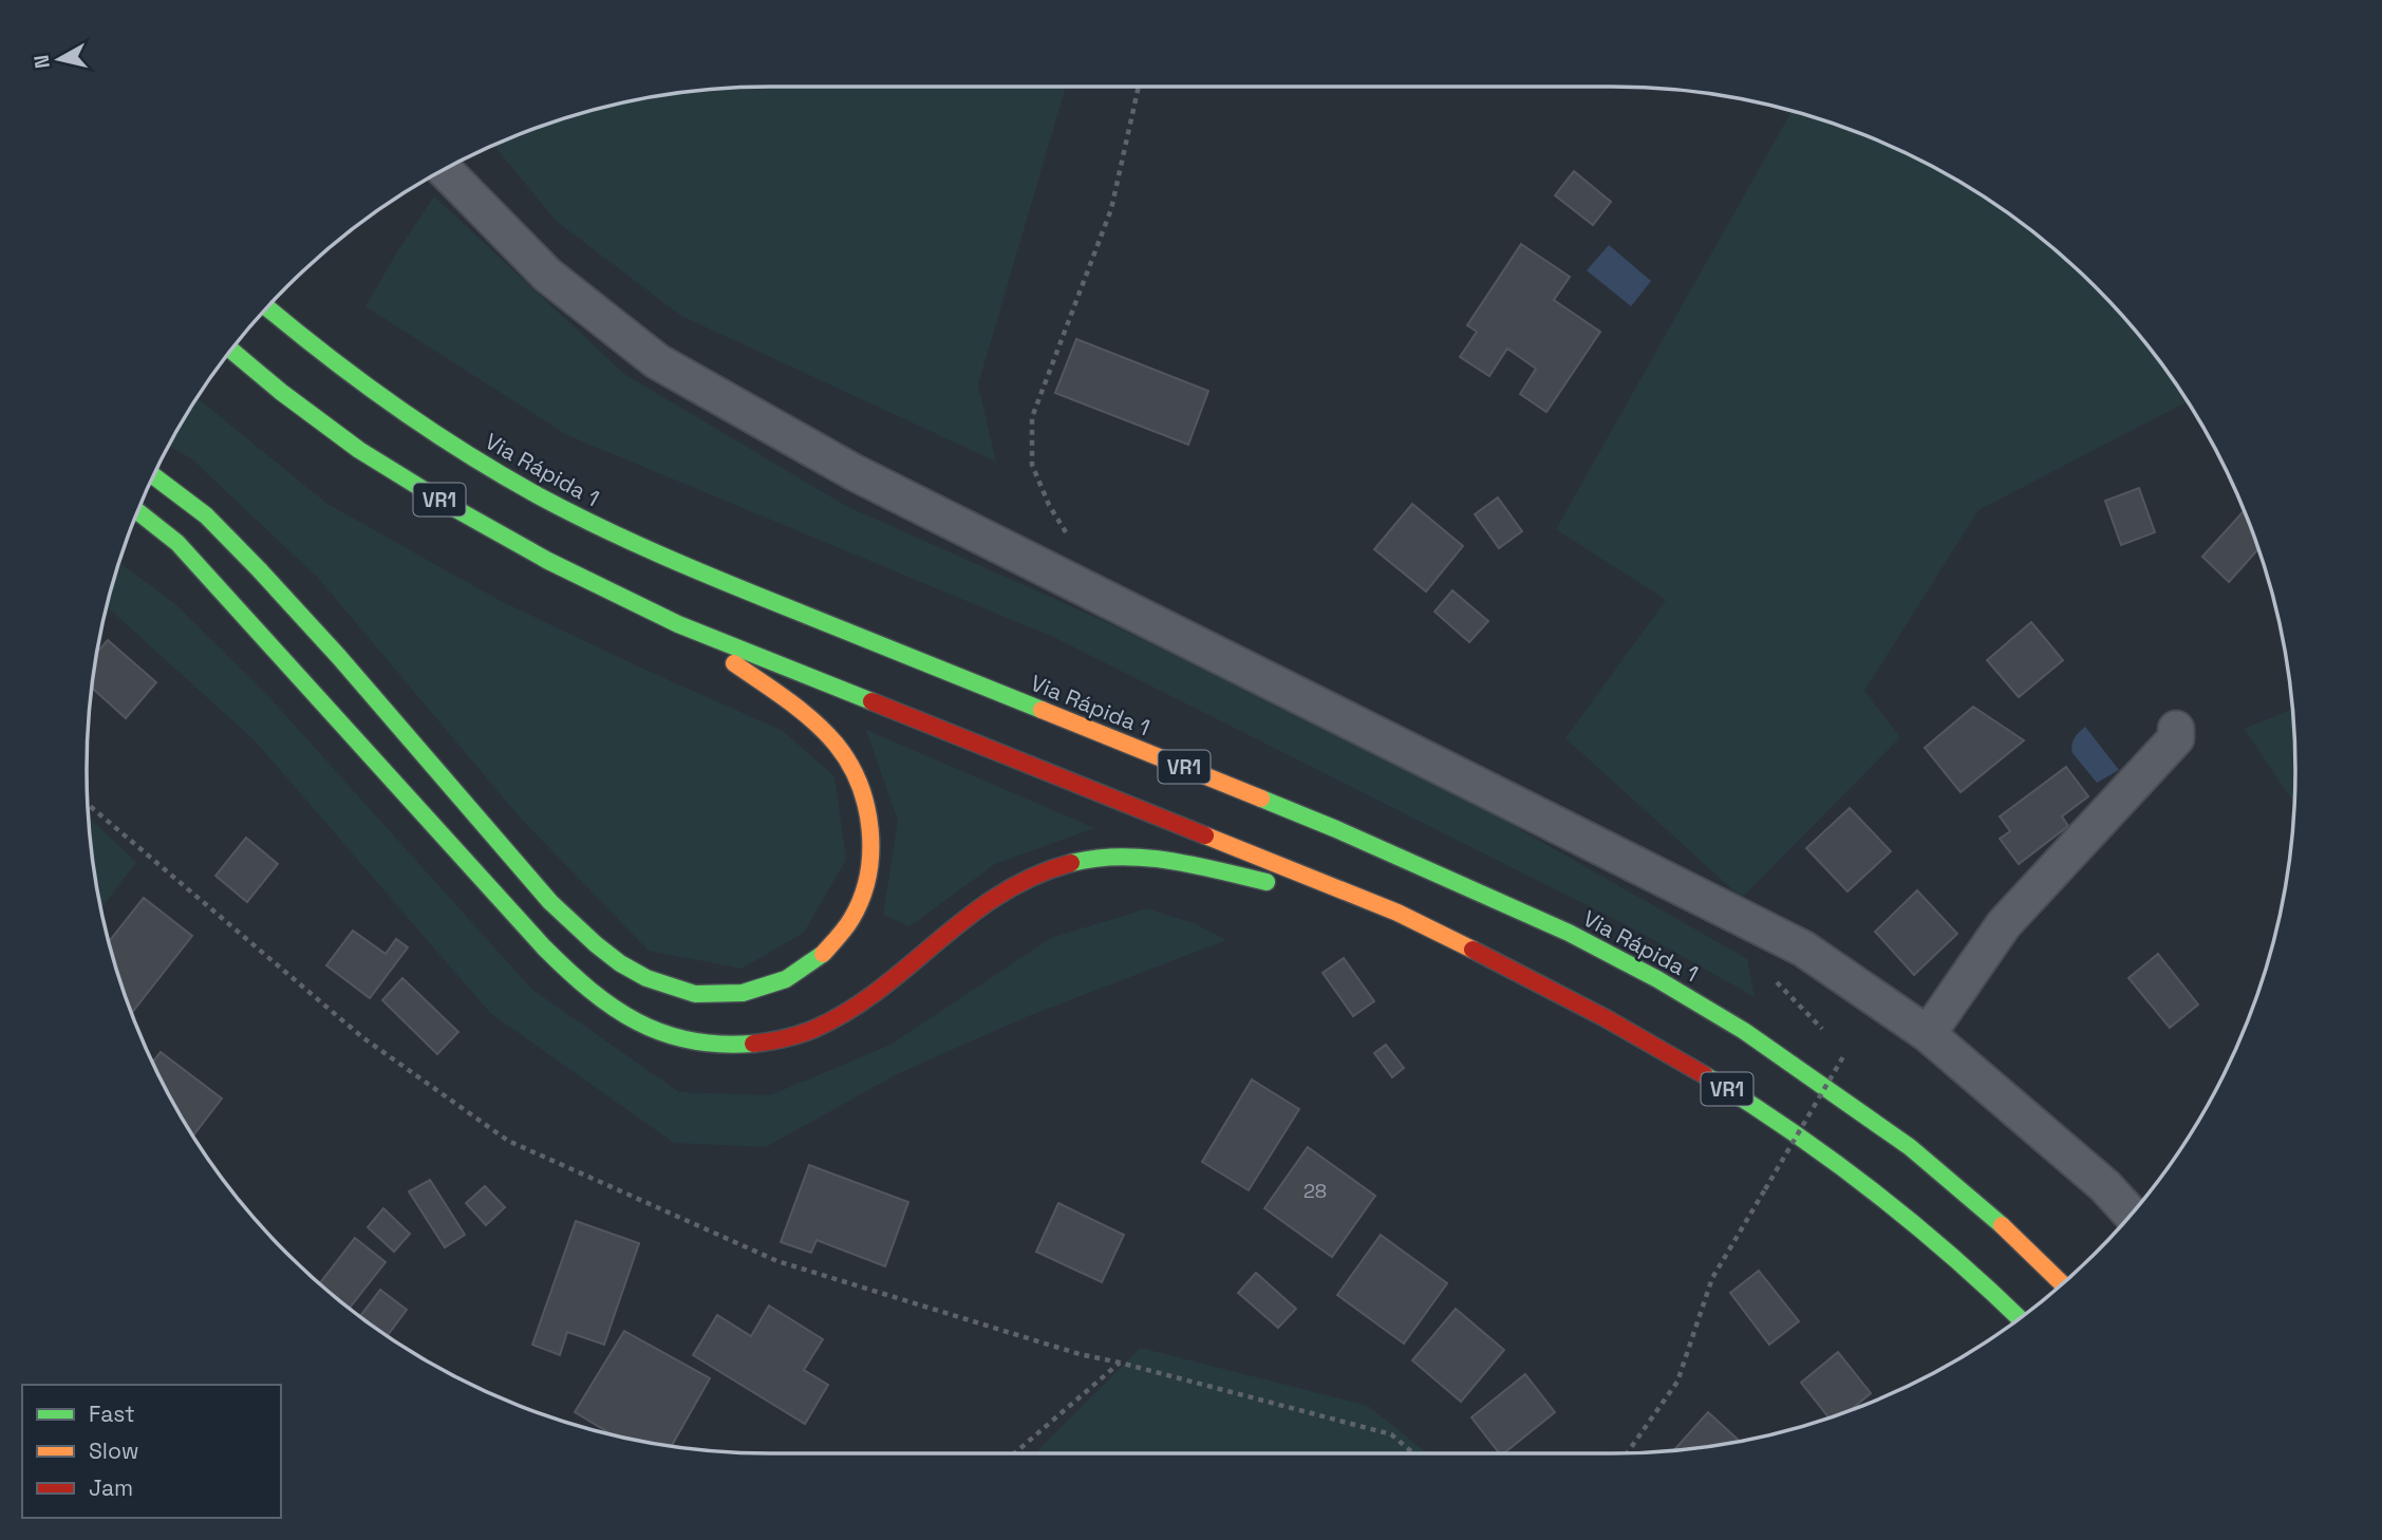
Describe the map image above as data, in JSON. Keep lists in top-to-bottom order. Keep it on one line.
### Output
{"streets":{"highway":["Via Rápida 1","VR1"]},"house_numbers":["28"],"legend":["Fast","Slow","Jam"],"north":"left"}
